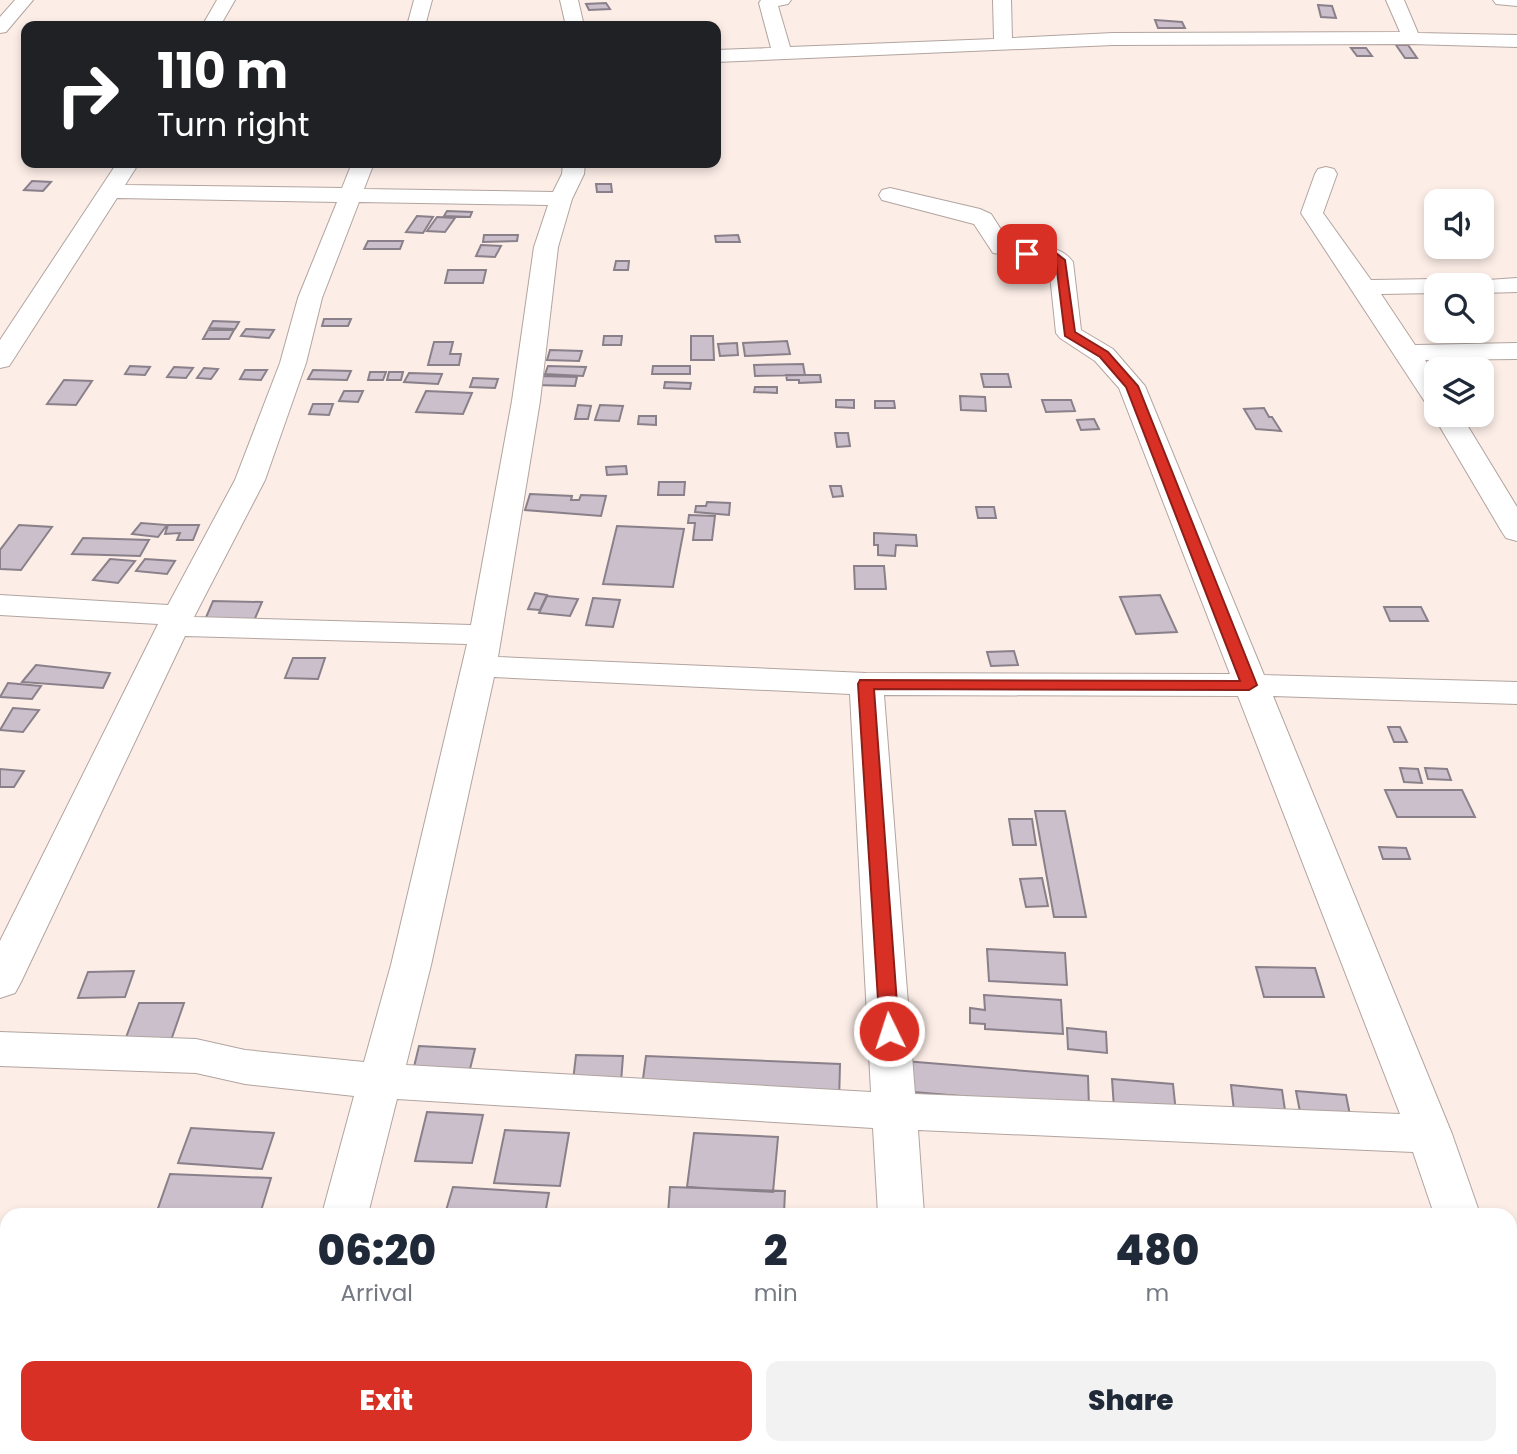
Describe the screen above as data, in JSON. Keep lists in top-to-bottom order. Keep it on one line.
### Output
{"page":{"turn":["110 m","Turn right"],"eta":["06:20","Arrival","2","min","480","m"],"buttons":["Exit","Share"]}}
